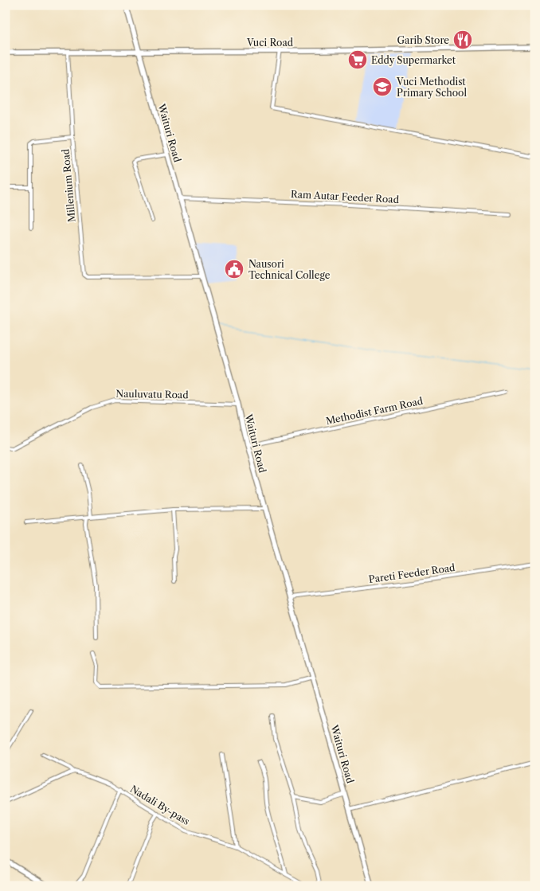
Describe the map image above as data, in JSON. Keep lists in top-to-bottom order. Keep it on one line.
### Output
{"streets":{"main road":["Vuci Road","Waituri Road"],"street":["Millenium Road","Ram Autar Feeder Road","Nauluvatu Road","Methodist Farm Road","Pareti Feeder Road","Nadali By-pass"]},"crossings":[["Vuci Road","Waituri Road"],["Vuci Road","Millenium Road"],["Waituri Road","Millenium Road"],["Waituri Road","Ram Autar Feeder Road"],["Waituri Road","Nauluvatu Road"],["Waituri Road","Methodist Farm Road"],["Waituri Road","Pareti Feeder Road"]],"places":{"restaurant":["Garib Store"],"supermarket":["Eddy Supermarket"],"school or university":["Vuci Methodist Primary School"],"public building":["Nausori Technical College"]}}
